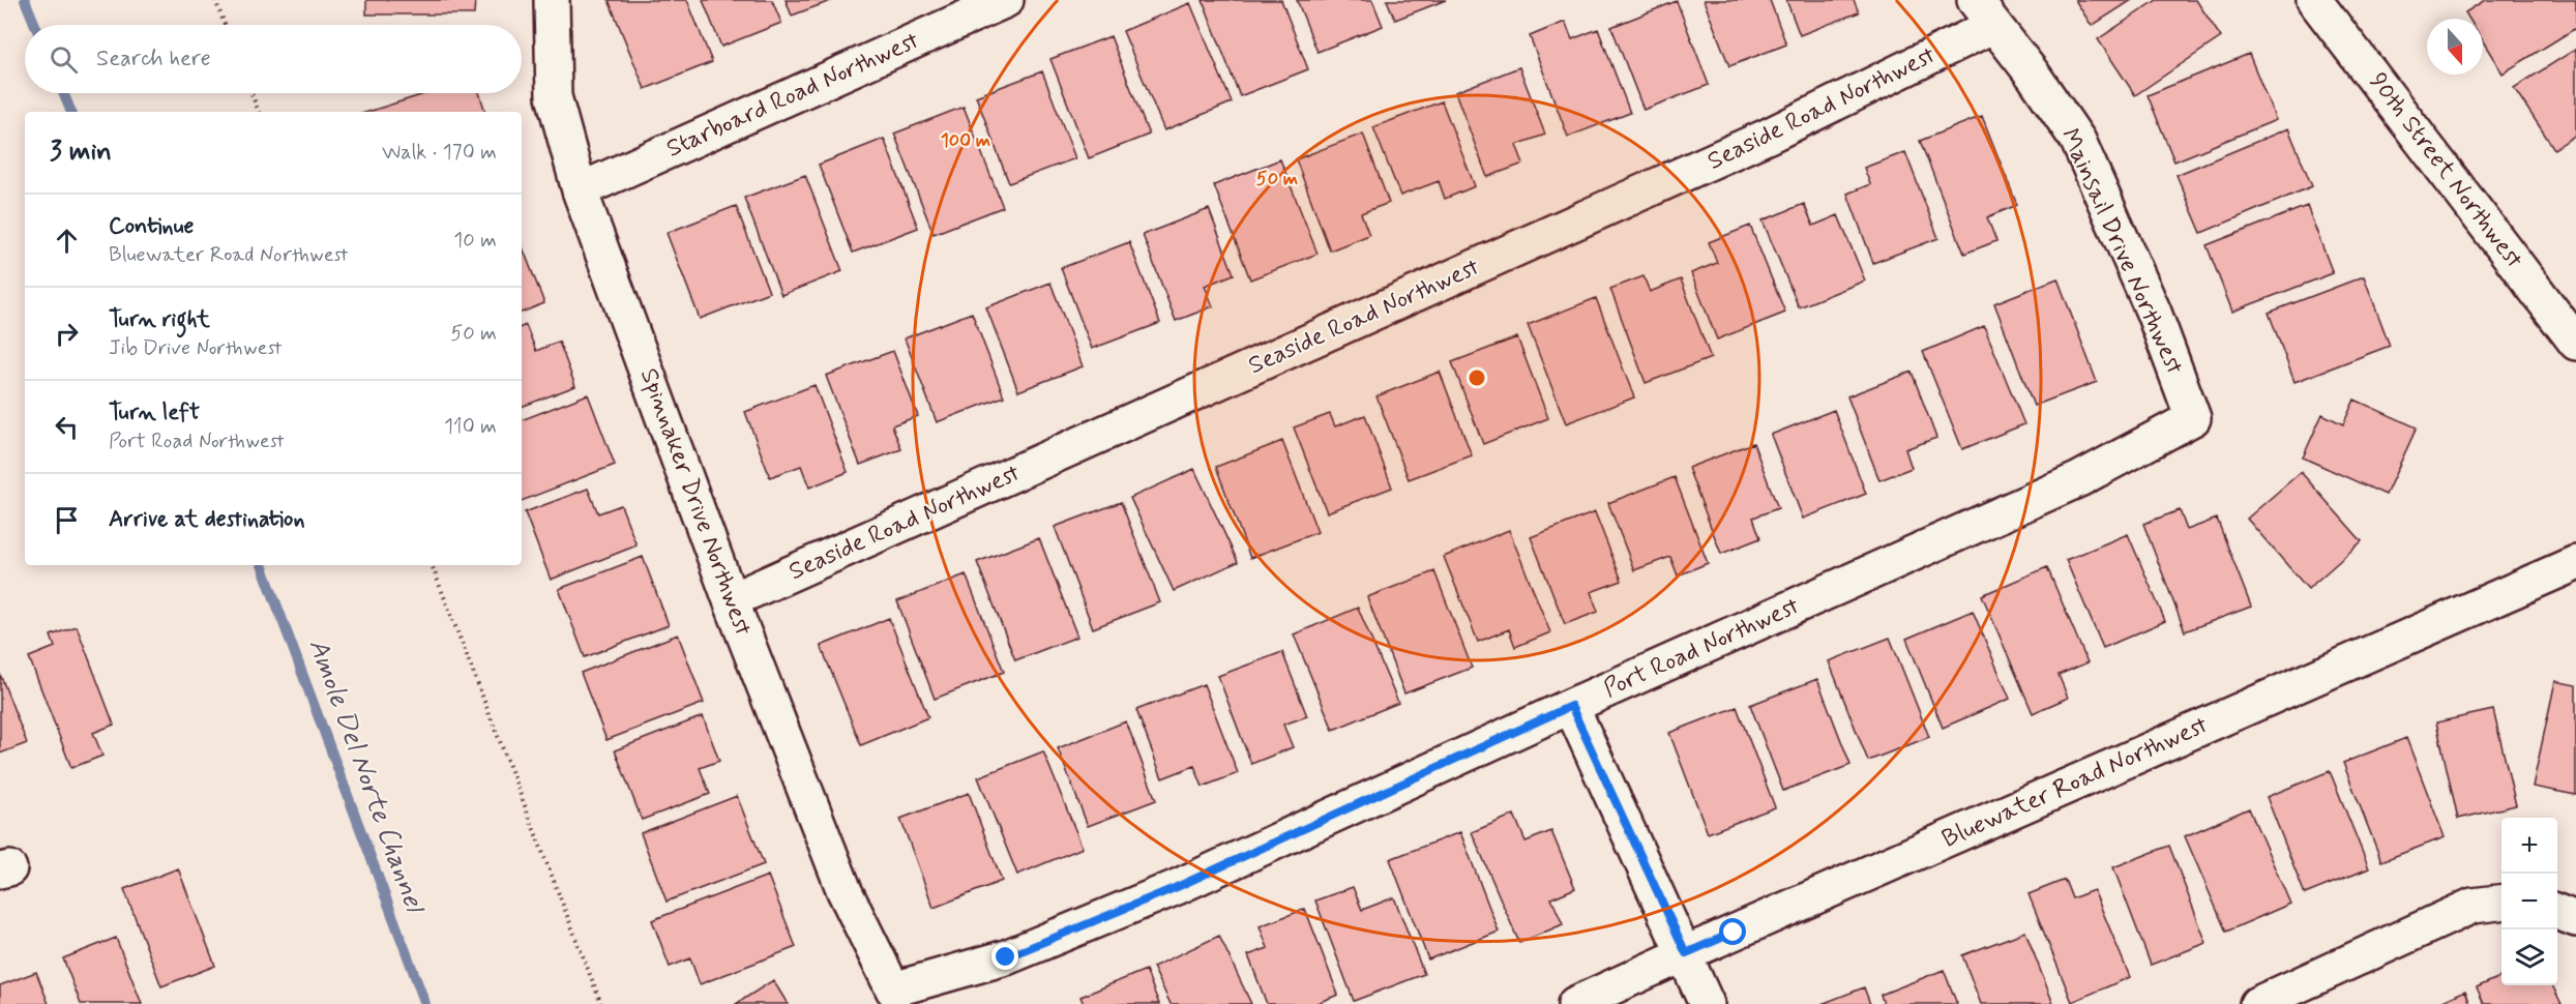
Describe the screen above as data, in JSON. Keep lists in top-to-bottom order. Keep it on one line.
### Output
{"streets":{"street":["Starboard Road Northwest","Seaside Road Northwest","90th Street Northwest","Mainsail Drive Northwest","Spinnaker Drive Northwest","Port Road Northwest","Bluewater Road Northwest"]},"crossings":[["Starboard Road Northwest","Spinnaker Drive Northwest"],["Seaside Road Northwest","Mainsail Drive Northwest"],["Seaside Road Northwest","Spinnaker Drive Northwest"],["Mainsail Drive Northwest","Port Road Northwest"],["Spinnaker Drive Northwest","Port Road Northwest"]],"water":["Amole Del Norte Channel"],"north":"bottom","page":{"search":"Search here","heading":["3 min","Walk · 170 m"],"list":[["Continue","Bluewater Road Northwest","10 m"],["Turn right","Jib Drive Northwest","50 m"],["Turn left","Port Road Northwest","110 m"],"Arrive at destination"],"map_buttons":["+","−"]},"rings":["100 m","50 m"]}
